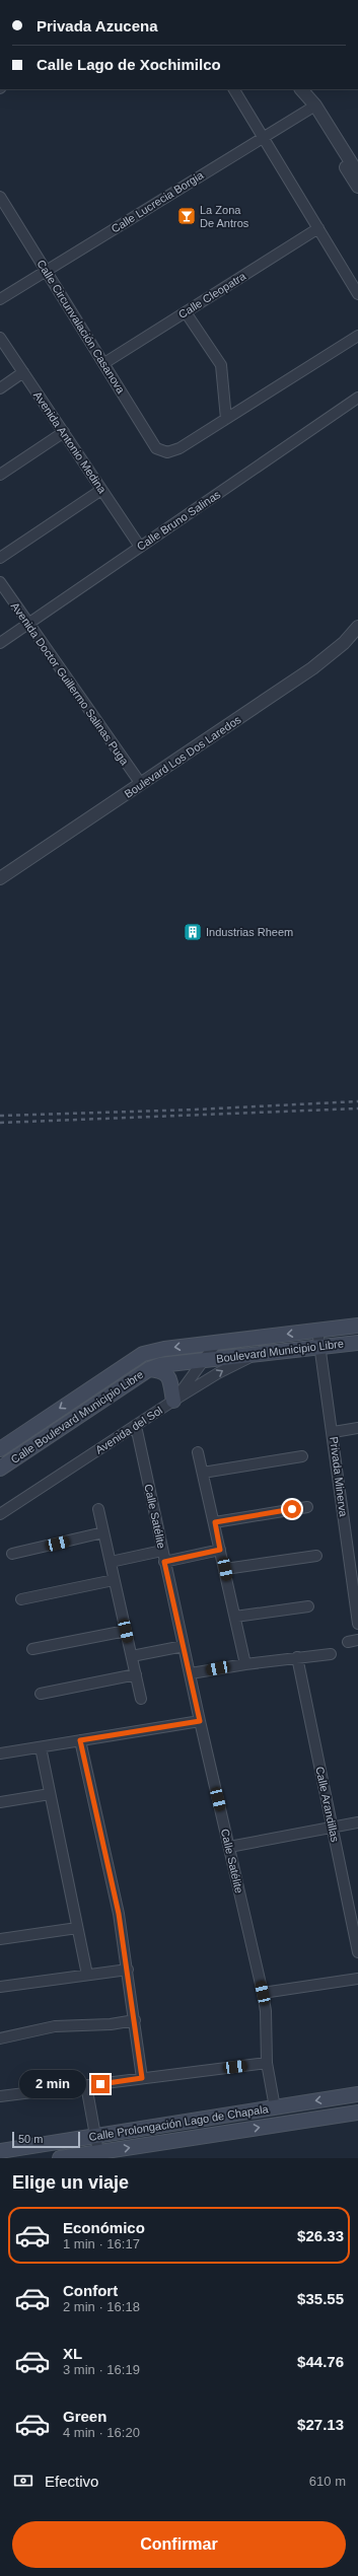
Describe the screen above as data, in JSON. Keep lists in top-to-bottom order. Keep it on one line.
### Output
{"streets":{"main road":["Boulevard Municipio Libre","Calle Boulevard Municipio Libre","Calle Prolongación Lago de Chapala"],"street":["Calle Lucrecia Borgia","Calle Cleopatra","Calle Circunvalación Casanova","Avenida Antonio Medina","Calle Bruno Salinas","Avenida Doctor Guillermo Salinas Puga","Boulevard Los Dos Laredos","Avenida del Sol","Privada Minerva","Calle Satélite","Calle Arandillas"]},"crossings":[["Calle Lucrecia Borgia","Calle Circunvalación Casanova"],["Calle Cleopatra","Calle Circunvalación Casanova"],["Avenida Antonio Medina","Calle Bruno Salinas"],["Calle Bruno Salinas","Avenida Doctor Guillermo Salinas Puga"],["Avenida Doctor Guillermo Salinas Puga","Boulevard Los Dos Laredos"],["Boulevard Municipio Libre","Calle Boulevard Municipio Libre"],["Boulevard Municipio Libre","Avenida del Sol"],["Boulevard Municipio Libre","Privada Minerva"],["Avenida del Sol","Calle Satélite"],["Calle Satélite","Calle Prolongación Lago de Chapala"]],"places":{"bar":["La Zona De Antros"],"building":["Industrias Rheem"]},"scale_bar":"50 m","page":{"banner":["Privada Azucena","Calle Lago de Xochimilco"],"bubble":"2 min","scale":"50 m","heading":"Elige un viaje","list":[{"name":"Económico","note":"1 min · 16:17","value":"$26.33"},{"name":"Confort","note":"2 min · 16:18","value":"$35.55"},{"name":"XL","note":"3 min · 16:19","value":"$44.76"},{"name":"Green","note":"4 min · 16:20","value":"$27.13"}],"pay":["Efectivo","610 m"],"buttons":"Confirmar"}}
